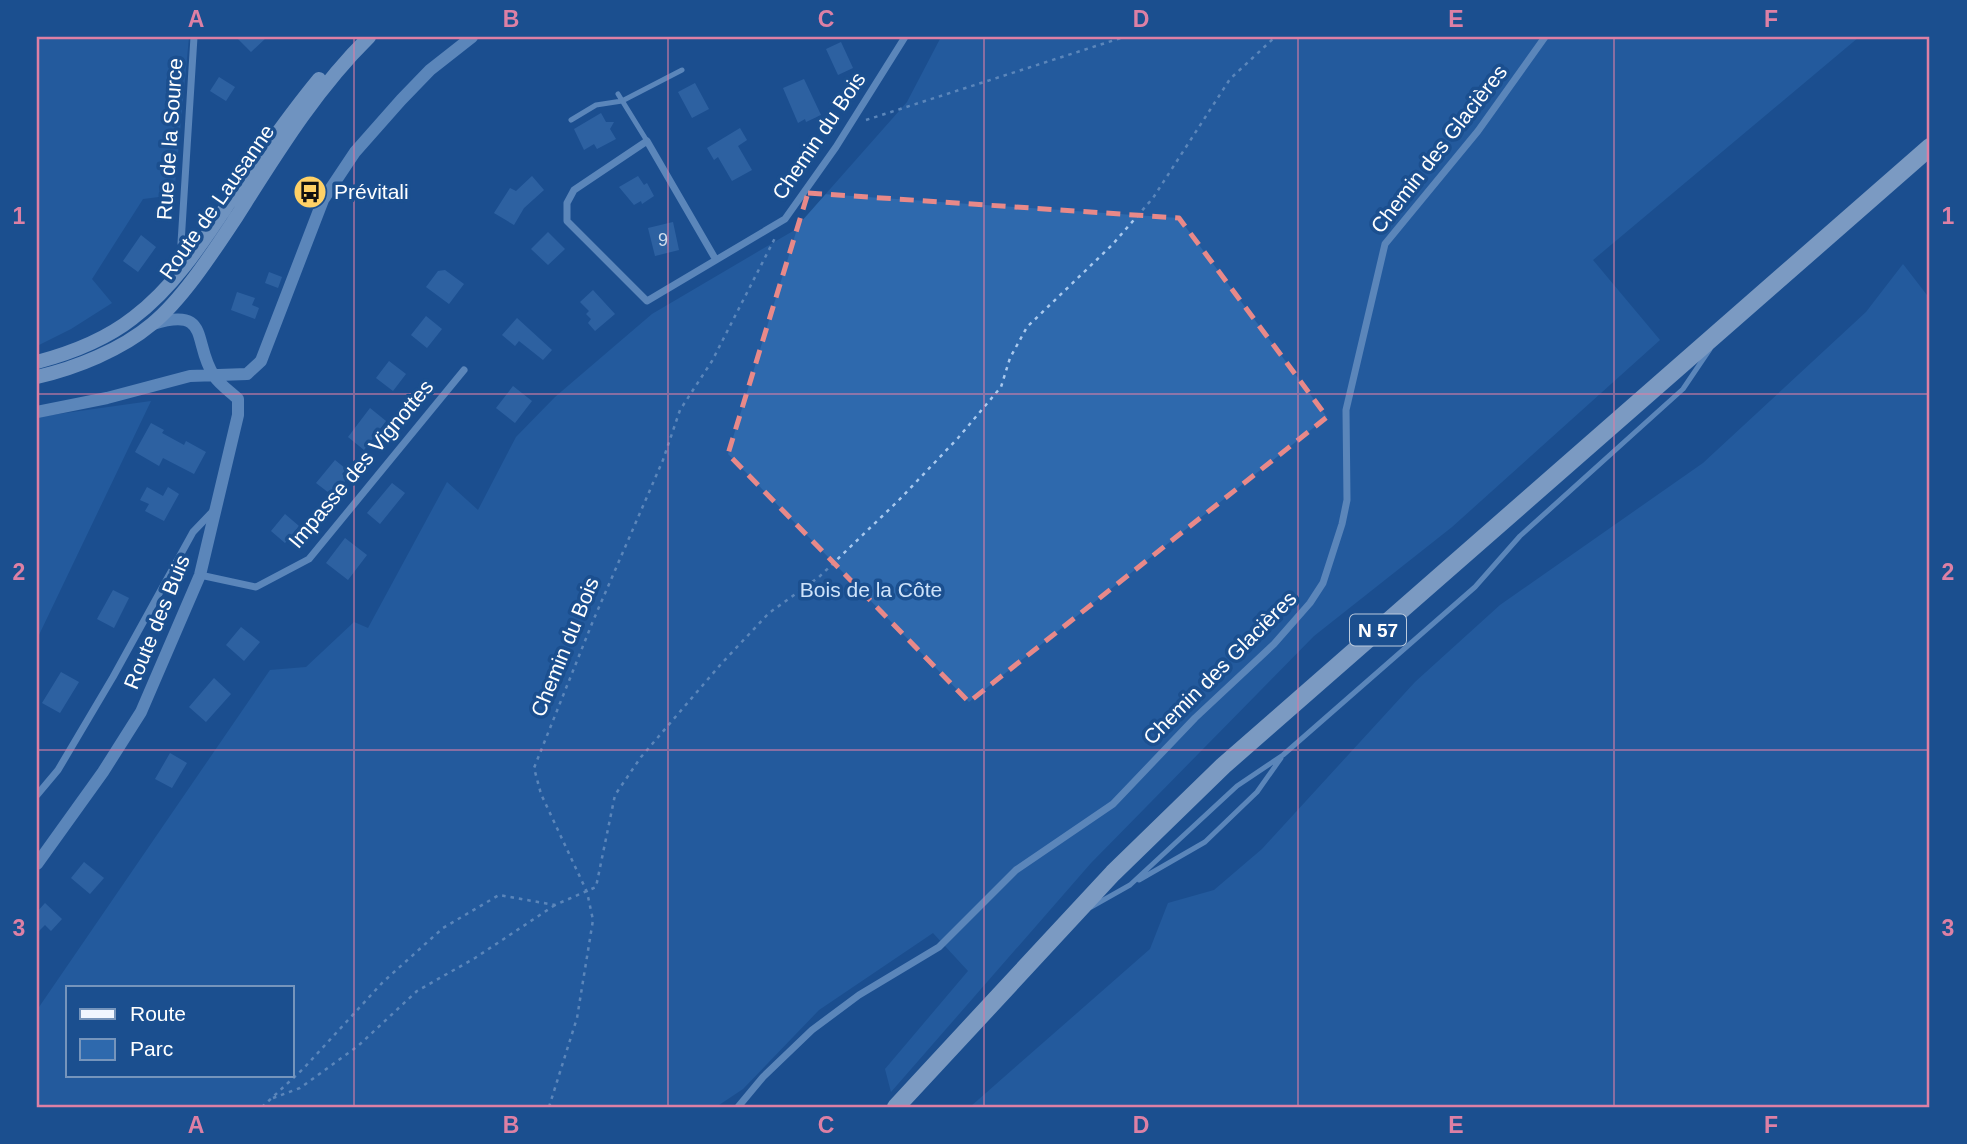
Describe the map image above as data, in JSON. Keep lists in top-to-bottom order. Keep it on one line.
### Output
{"streets":{"main road":["Route de Lausanne","N 57"],"street":["Chemin du Bois","Rue de la Source","Chemin des Glacières","Impasse des Vignottes","Route des Buis"]},"crossings":[["Impasse des Vignottes","Route des Buis"]],"parks":["Bois de la Côte"],"places":{"bus stop":["Prévitali"]},"house_numbers":["9"],"legend":["Route","Parc"],"grid":{"columns":["A","B","C","D","E","F"],"rows":["1","2","3"]}}
